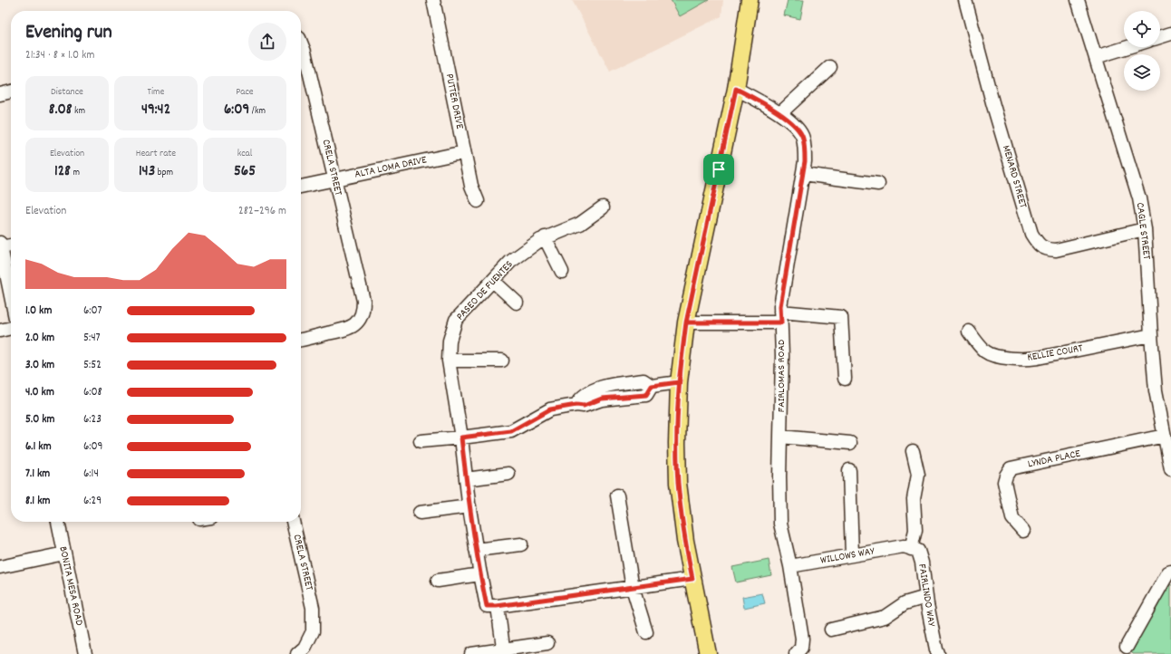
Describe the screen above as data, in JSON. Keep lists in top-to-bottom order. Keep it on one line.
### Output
{"streets":{"street":["PUTTER DRIVE","CRELA STREET","ALTA LOMA DRIVE","MENARD STREET","CAGLE STREET","PASEO DE FUENTES","KELLIE COURT","FAIRLOMAS ROAD","LYNDA PLACE","WILLOWS WAY","BONITA MESA ROAD","FAIRLINDO WAY"]},"crossings":[["PUTTER DRIVE","ALTA LOMA DRIVE"],["CRELA STREET","ALTA LOMA DRIVE"],["MENARD STREET","CAGLE STREET"],["CAGLE STREET","KELLIE COURT"],["CAGLE STREET","LYNDA PLACE"],["FAIRLOMAS ROAD","WILLOWS WAY"],["WILLOWS WAY","FAIRLINDO WAY"]],"page":{"heading":["Evening run","21:34 · 8 × 1.0 km"],"stats":[["Distance","8.08 km"],["Time","49:42"],["Pace","6:09 /km"],["Elevation","128 m"],["Heart rate","143 bpm"],["kcal","565"]],"chart":["Elevation","282–296 m"],"list":[{"name":"1.0 km","note":"6:07"},{"name":"2.0 km","note":"5:47"},{"name":"3.0 km","note":"5:52"},{"name":"4.0 km","note":"6:08"},{"name":"5.0 km","note":"6:23"},{"name":"6.1 km","note":"6:09"},{"name":"7.1 km","note":"6:14"},{"name":"8.1 km","note":"6:29"}]}}
